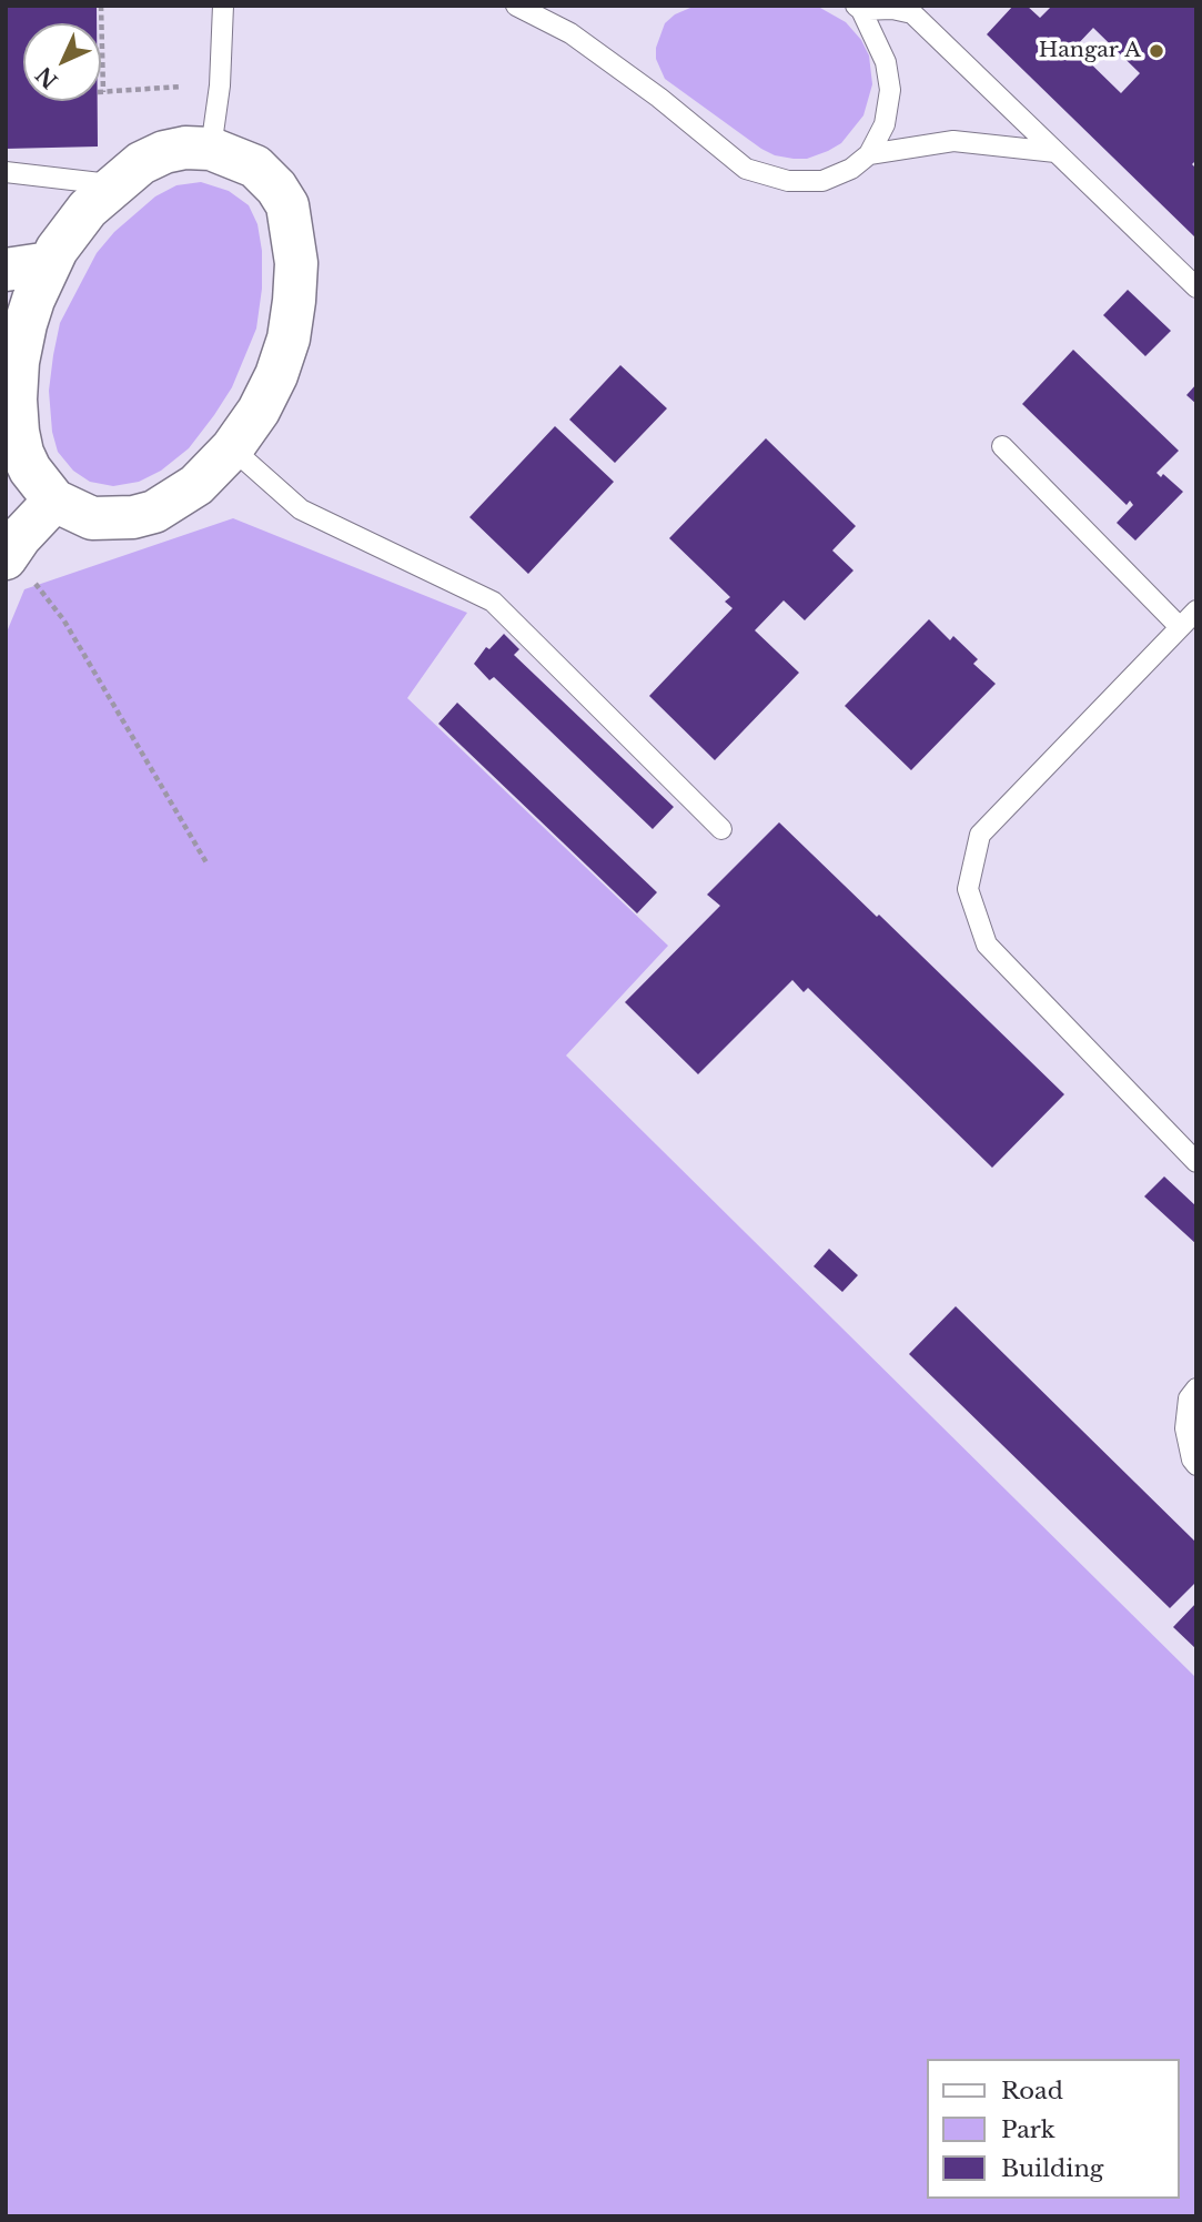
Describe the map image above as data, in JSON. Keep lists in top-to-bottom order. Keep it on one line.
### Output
{"places":["Hangar A"],"legend":["Road","Park","Building"],"north":"bottom left"}
